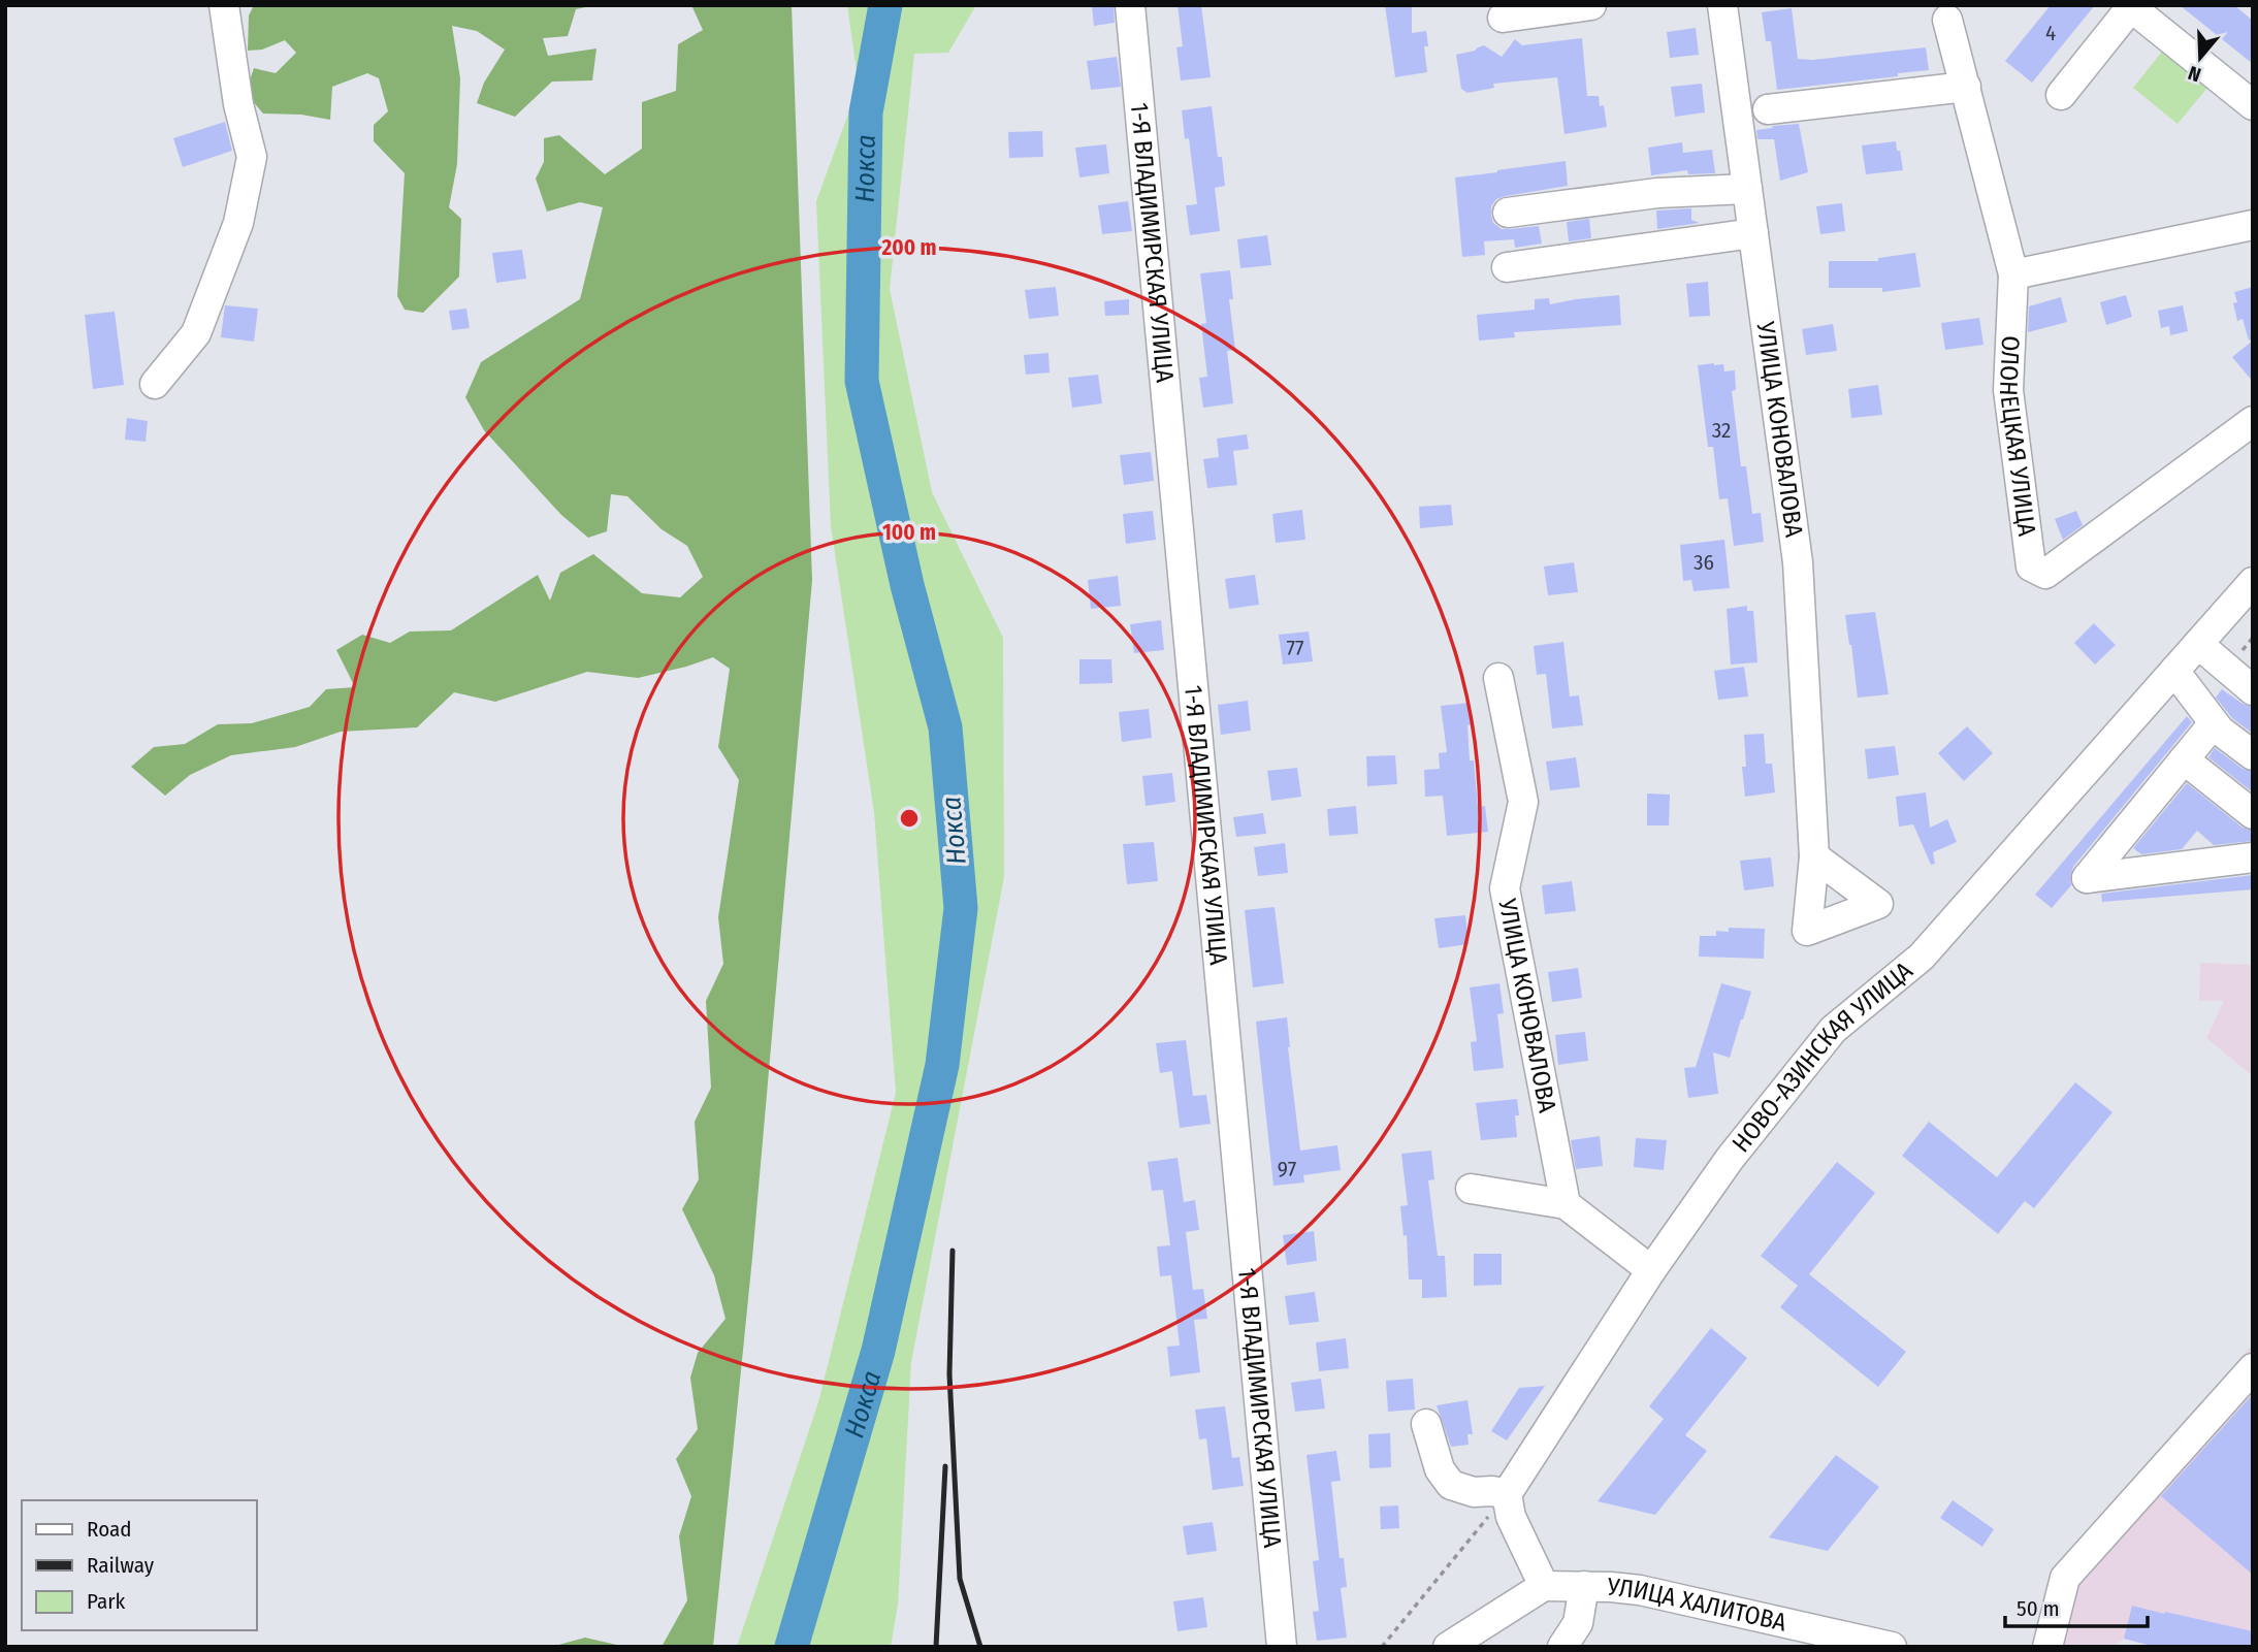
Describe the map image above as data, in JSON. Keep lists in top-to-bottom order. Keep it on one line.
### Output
{"streets":{"street":["1-Я ВЛАДИМИРСКАЯ УЛИЦА","УЛИЦА КОНОВАЛОВА","ОЛОНЕЦКАЯ УЛИЦА","НОВО-АЗИНСКАЯ УЛИЦА","УЛИЦА ХАЛИТОВА"]},"water":["Нокса"],"house_numbers":["4","32","36","77","97"],"legend":["Road","Railway","Park"],"scale_bar":"50 m","north":"bottom","rings":["200 m","100 m"]}
